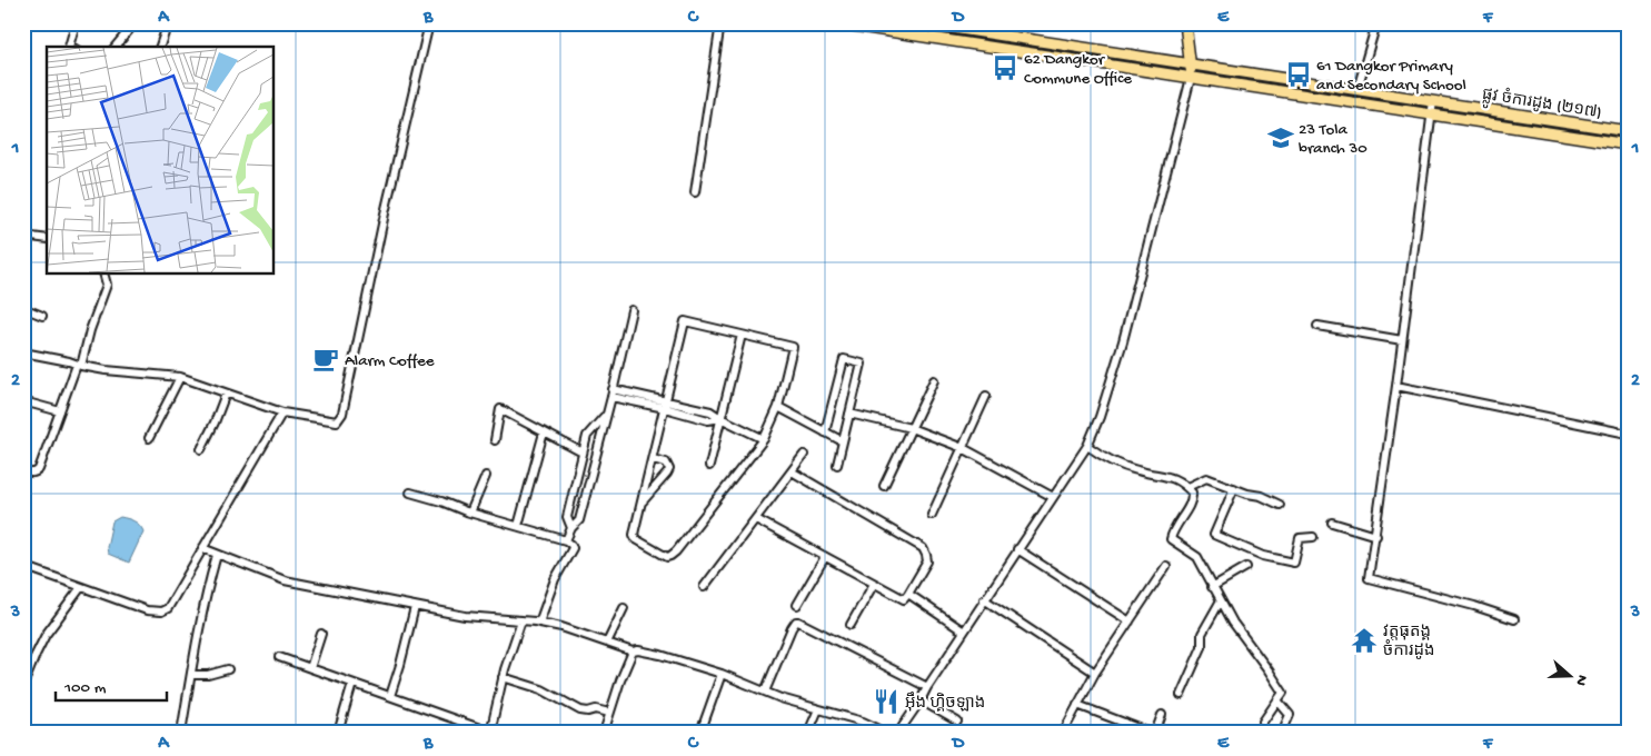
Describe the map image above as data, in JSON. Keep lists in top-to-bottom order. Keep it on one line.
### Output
{"streets":{"main road":["ផ្លូវ ចំការដូង (២១៧)"]},"places":{"bus stop":["62 Dangkor Commune Office","61 Dangkor Primary and Secondary School"],"school or university":["23 Tola branch 30"],"cafe":["Alarm Coffee"],"temple":["វត្តធុតង្គ ចំការដូង"],"restaurant":["អ៊ឹង ហ្គិចឡាង"]},"scale_bar":"100 m","north":"right","grid":{"columns":["A","B","C","D","E","F"],"rows":["1","2","3"]}}
